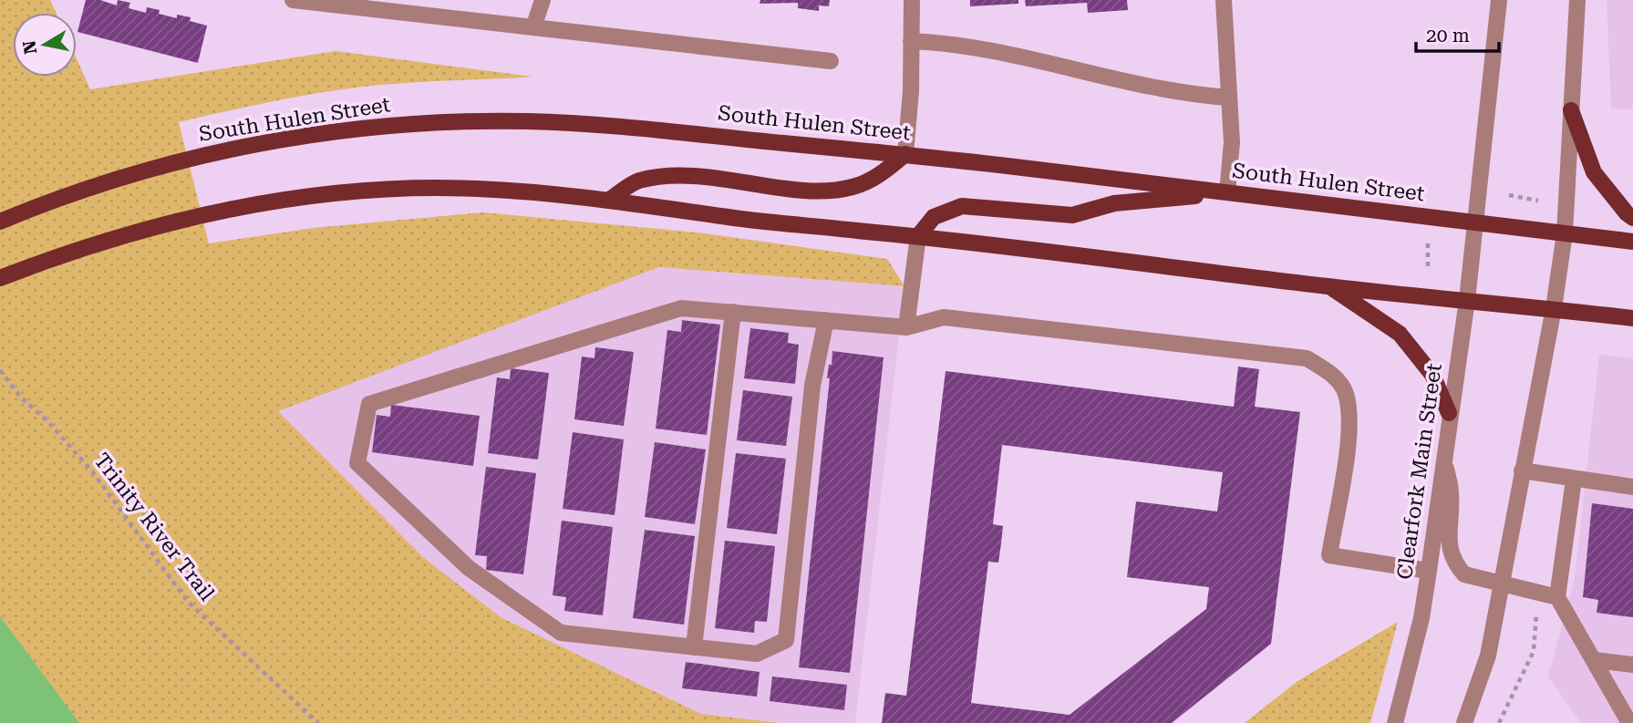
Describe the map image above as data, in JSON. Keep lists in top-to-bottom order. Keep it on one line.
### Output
{"streets":{"main road":["South Hulen Street"],"street":["Clearfork Main Street"],"path":["Trinity River Trail"]},"crossings":[["South Hulen Street","Clearfork Main Street"]],"scale_bar":"20 m","north":"left"}
